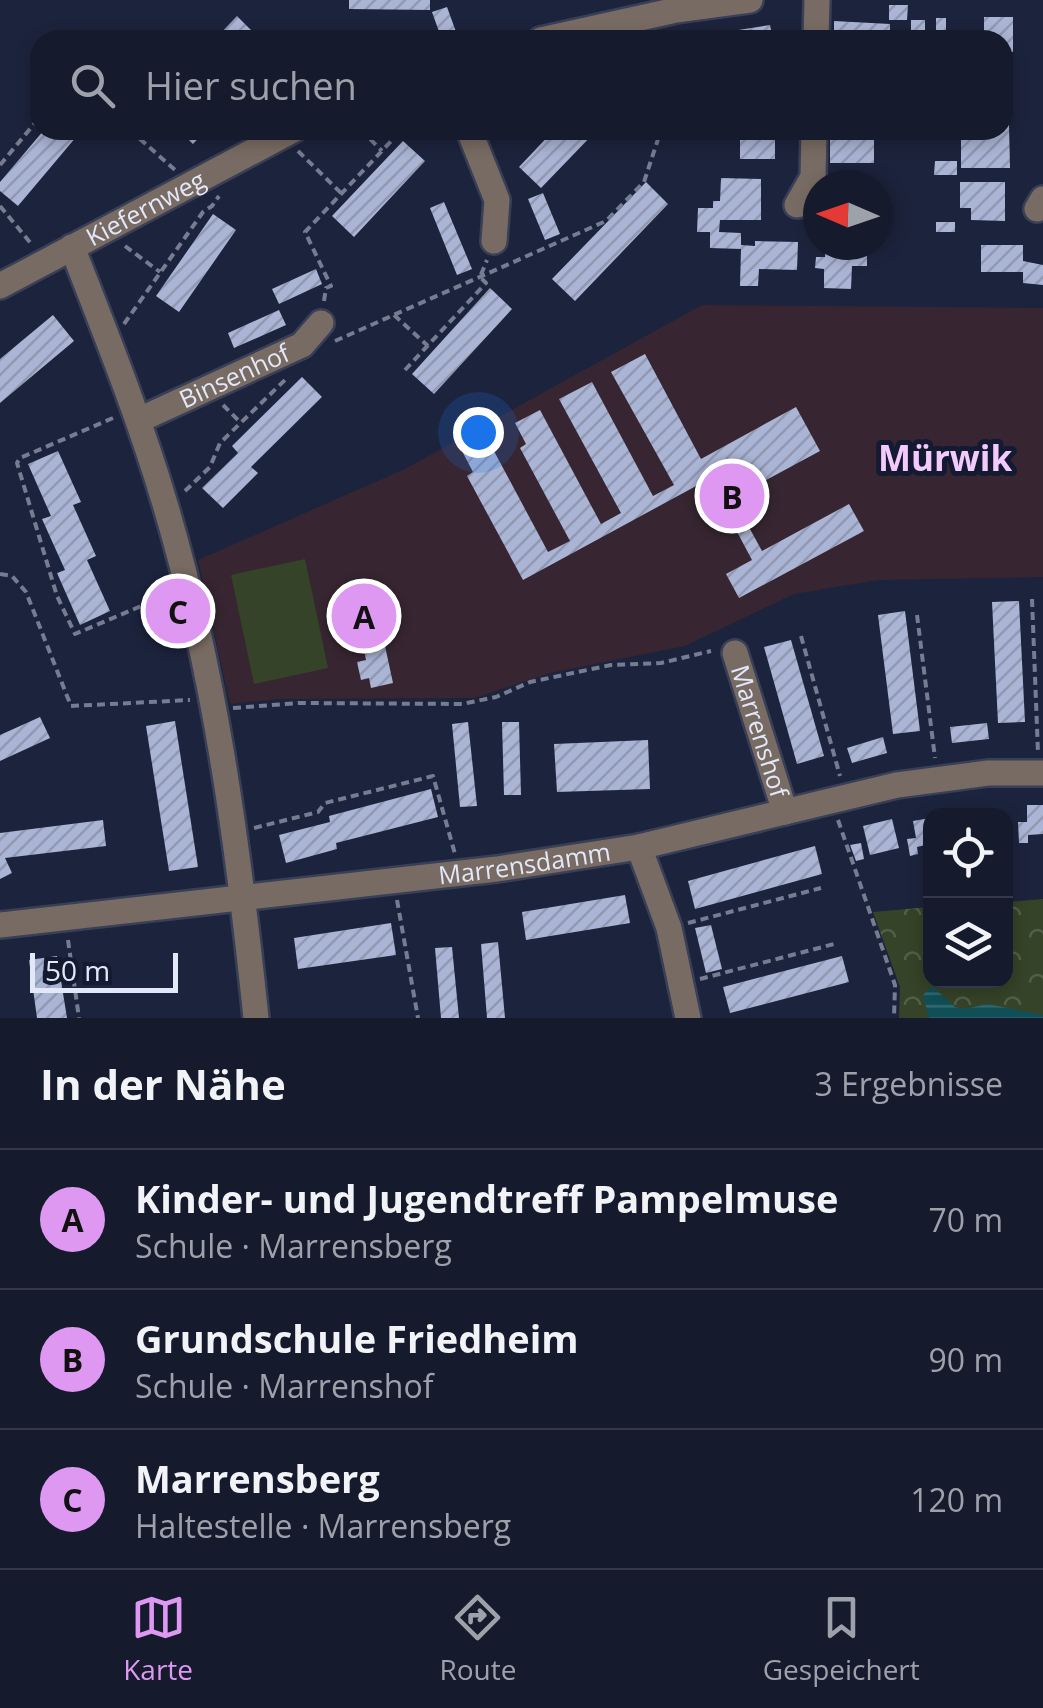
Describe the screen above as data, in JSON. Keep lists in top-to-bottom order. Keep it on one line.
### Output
{"streets":{"street":["Kiefernweg","Binsenhof","Marrenshof","Marrensdamm"]},"crossings":[["Marrenshof","Marrensdamm"]],"districts":["Mürwik"],"scale_bar":"50 m","north":"left","page":{"search":"Hier suchen","pins":["B","C","A"],"scale":"50 m","heading":["In der Nähe","3 Ergebnisse"],"list":[{"mark":"A","name":"Kinder- und Jugendtreff Pampelmuse","note":"Schule · Marrensberg","value":"70 m"},{"mark":"B","name":"Grundschule Friedheim","note":"Schule · Marrenshof","value":"90 m"},{"mark":"C","name":"Marrensberg","note":"Haltestelle · Marrensberg","value":"120 m"}],"nav":["Karte","Route","Gespeichert"]}}
